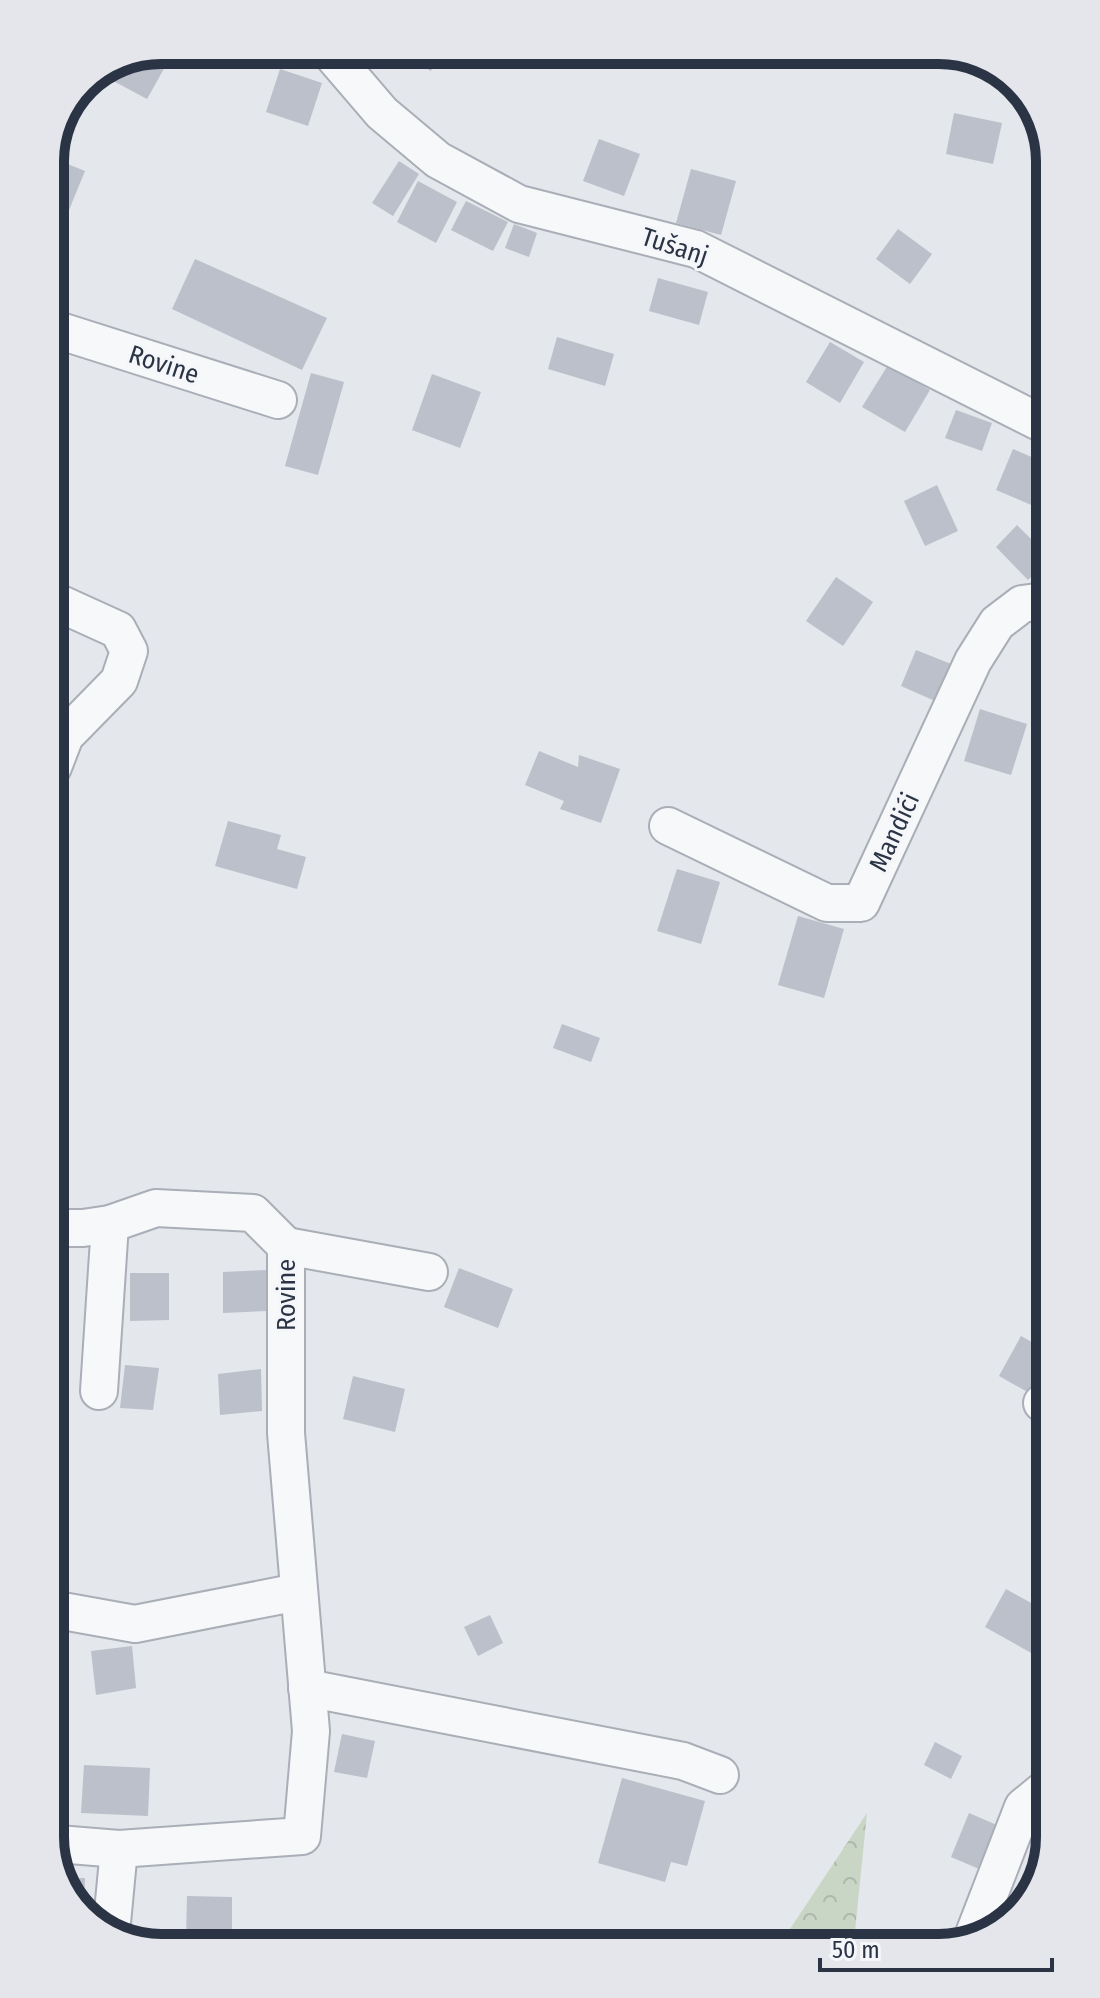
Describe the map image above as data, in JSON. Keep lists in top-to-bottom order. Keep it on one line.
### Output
{"streets":{"street":["Tušanj","Rovine","Mandići"]},"scale_bar":"50 m"}
